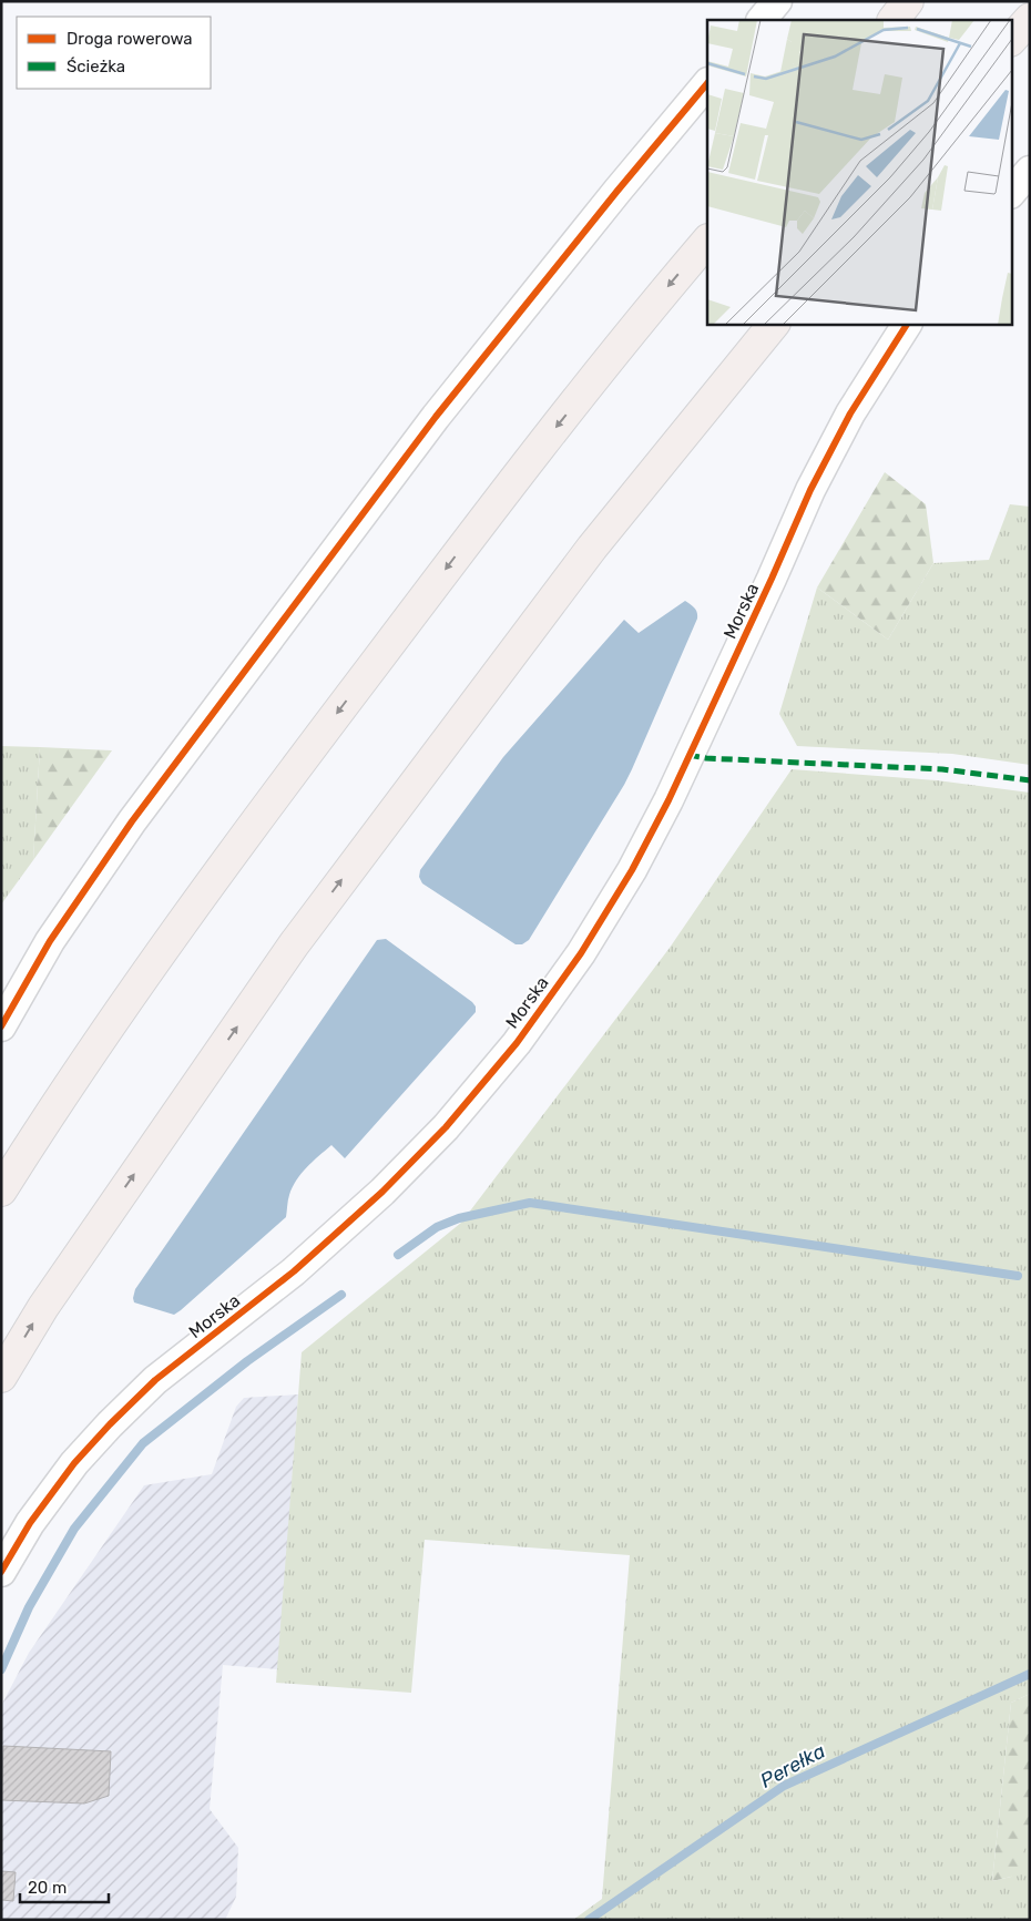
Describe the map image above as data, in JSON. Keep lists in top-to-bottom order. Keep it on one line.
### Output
{"streets":{"street":["Morska"]},"water":["Perełka"],"legend":["Droga rowerowa","Ścieżka"],"scale_bar":"20 m"}
